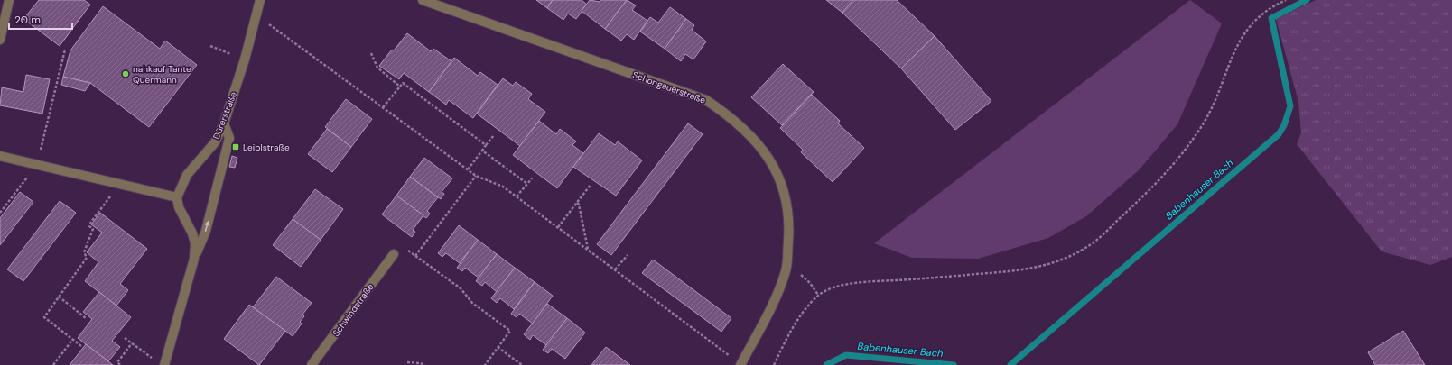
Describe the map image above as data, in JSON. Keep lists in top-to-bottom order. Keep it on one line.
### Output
{"streets":{"street":["Schongauerstraße","Dürerstraße","Schwindstraße"]},"water":["Babenhauser Bach"],"places":{"other":["nahkauf Tante Quermann"],"transit":["Leiblstraße"]},"scale_bar":"20 m"}
